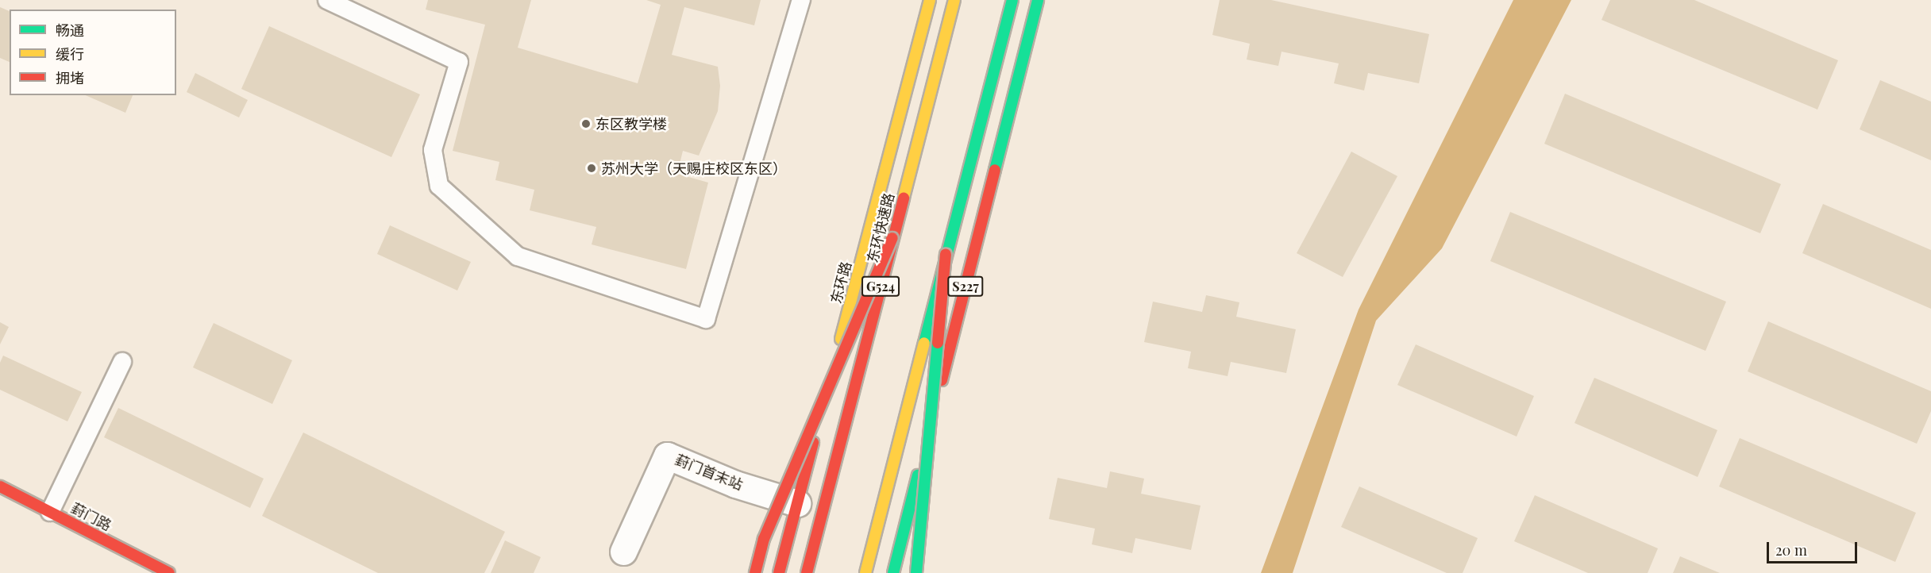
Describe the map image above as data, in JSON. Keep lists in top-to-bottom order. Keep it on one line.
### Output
{"streets":{"main road":["东环快速路","东环路","G524","S227","葑门路"],"street":["葑门首末站"]},"crossings":[["东环路","葑门首末站"]],"places":["东区教学楼","苏州大学（天赐庄校区东区）"],"legend":["畅通","缓行","拥堵"],"scale_bar":"20 m"}
